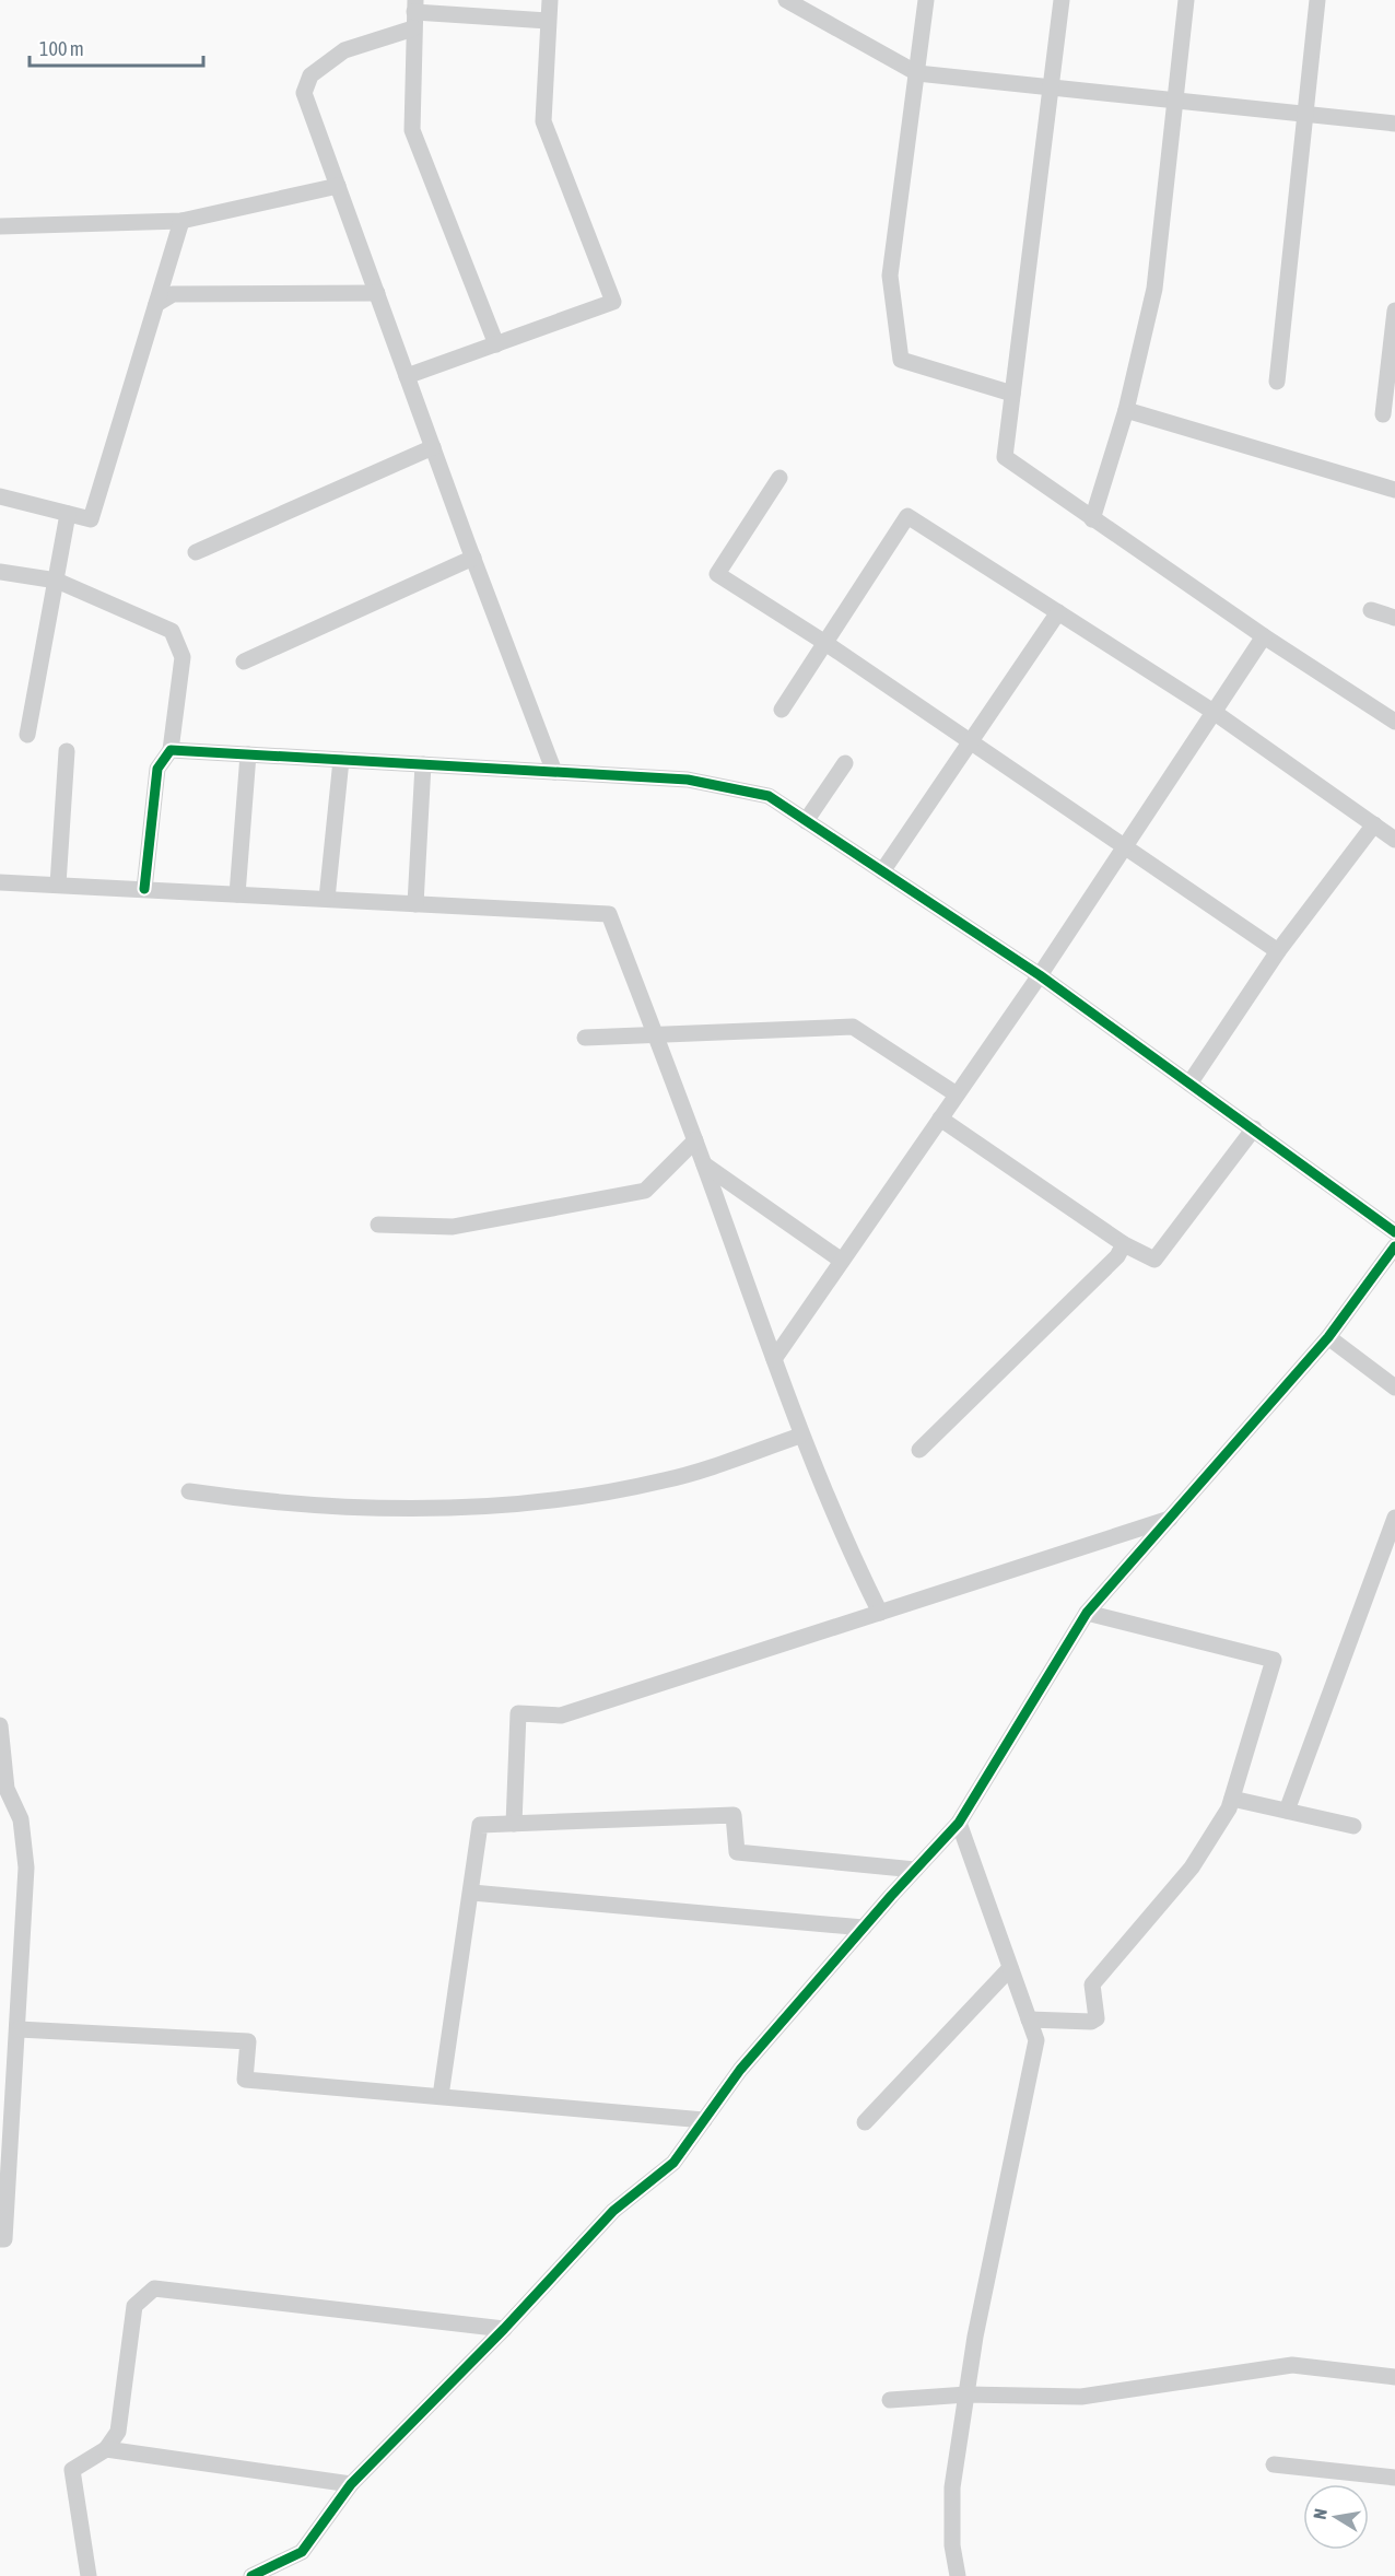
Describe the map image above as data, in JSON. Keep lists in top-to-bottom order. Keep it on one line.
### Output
{"scale_bar":"100 m","north":"left"}
